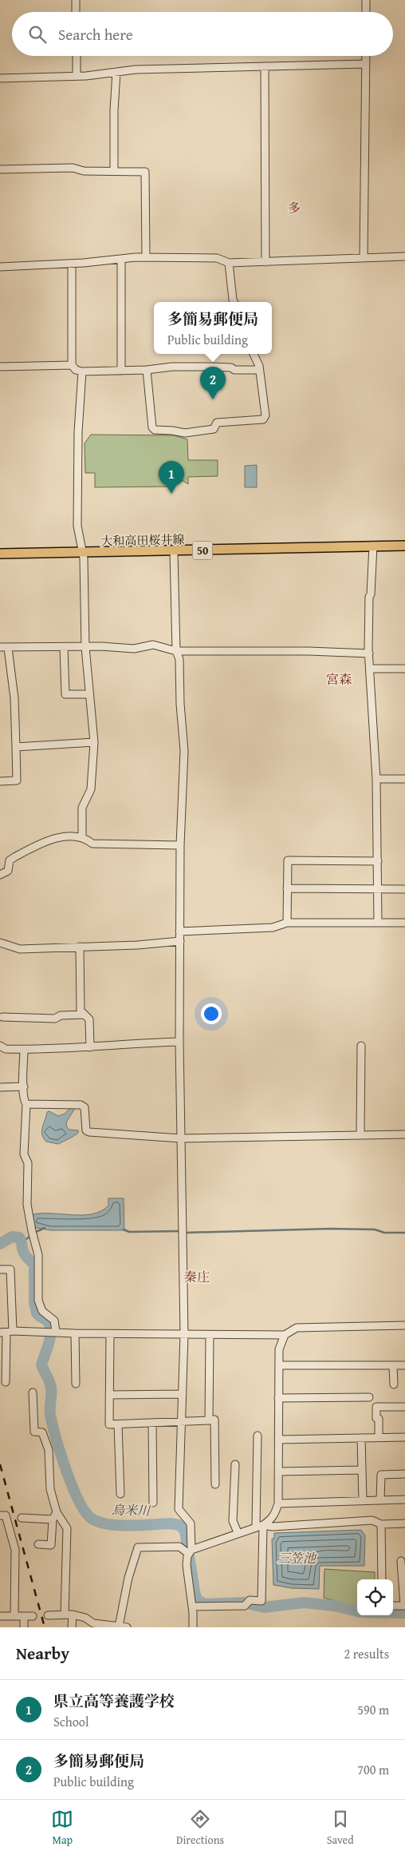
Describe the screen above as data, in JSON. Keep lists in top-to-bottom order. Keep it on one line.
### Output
{"streets":{"main road":["大和高田桜井線","50"]},"districts":["多","宮森","秦庄"],"water":["烏米川","三笠池"],"page":{"search":"Search here","popup":["多簡易郵便局","Public building"],"pins":["2","1"],"heading":["Nearby","2 results"],"list":[{"mark":"1","name":"県立高等養護学校","note":"School","value":"590 m"},{"mark":"2","name":"多簡易郵便局","note":"Public building","value":"700 m"}],"nav":["Map","Directions","Saved"]}}
